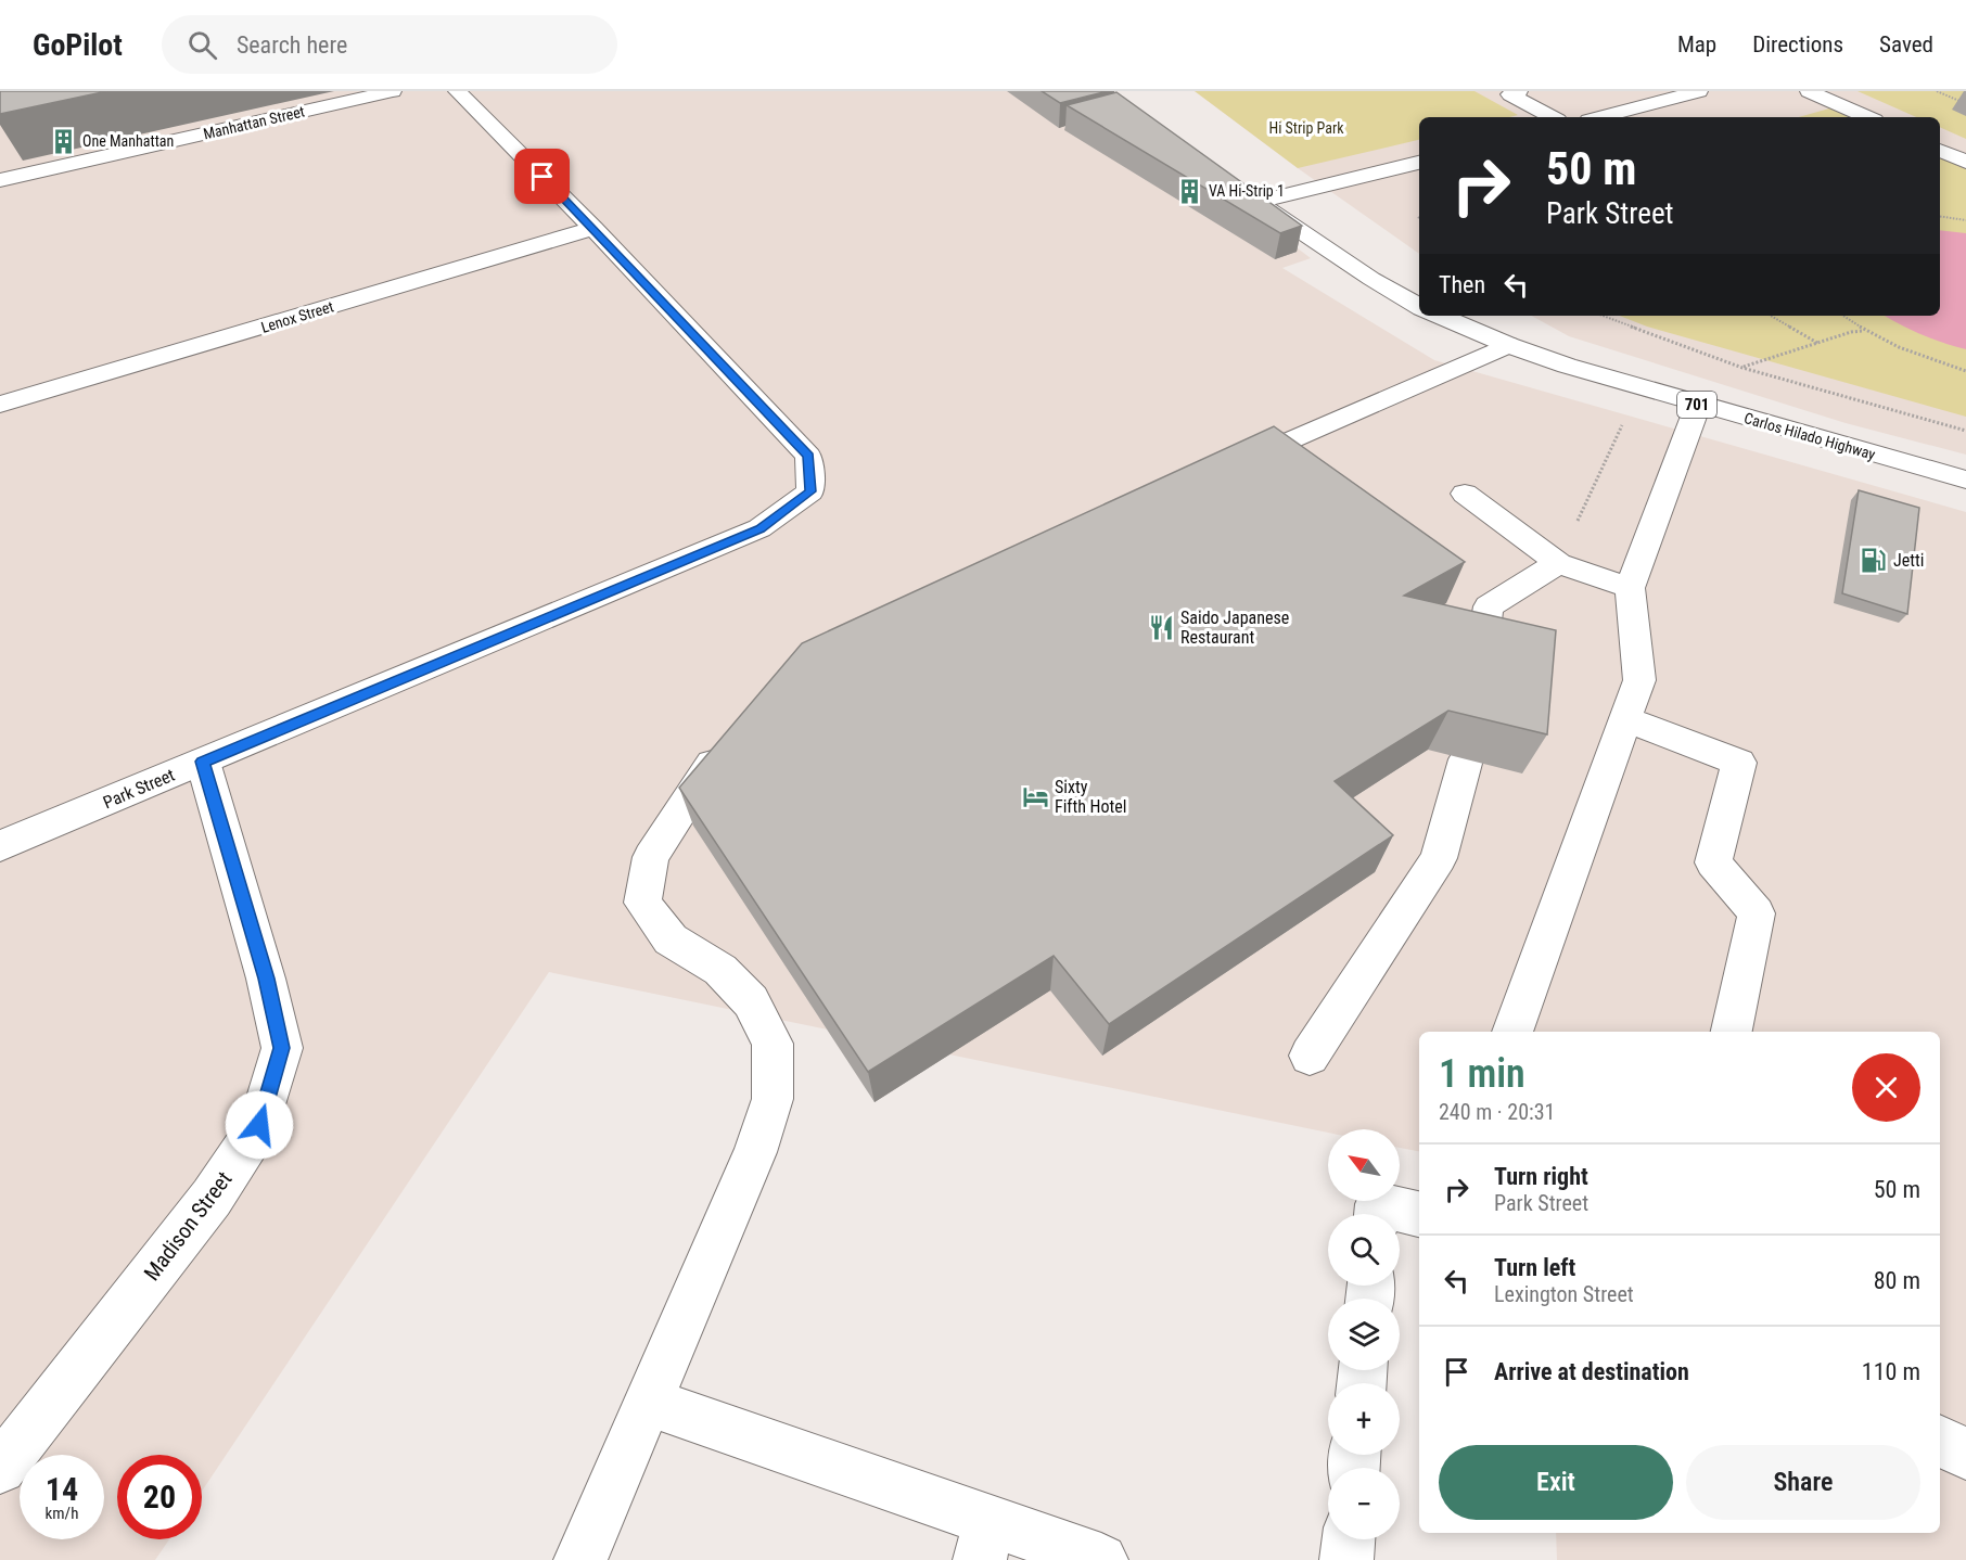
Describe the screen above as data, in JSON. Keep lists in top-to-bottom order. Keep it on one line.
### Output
{"streets":{"street":["Manhattan Street","Lenox Street","701","Carlos Hilado Highway","Park Street","Madison Street"]},"crossings":[["Lenox Street","Park Street"],["Park Street","Madison Street"]],"parks":["Hi Strip Park"],"places":{"building":["One Manhattan","VA Hi-Strip 1"],"fuel station":["Jetti"],"restaurant":["Saido Japanese Restaurant"],"hotel":["Sixty Fifth Hotel"]},"north":"top left","page":{"header":"GoPilot","search":"Search here","nav":["Map","Directions","Saved"],"turn":["50 m","Park Street"],"then":"Then","heading":["1 min","240 m · 20:31"],"map_buttons":["+","−"],"list":[{"name":"Turn right","note":"Park Street","value":"50 m"},{"name":"Turn left","note":"Lexington Street","value":"80 m"},{"name":"Arrive at destination","value":"110 m"}],"buttons":["Exit","Share"],"speed":"14 km/h","limit":"20"}}
